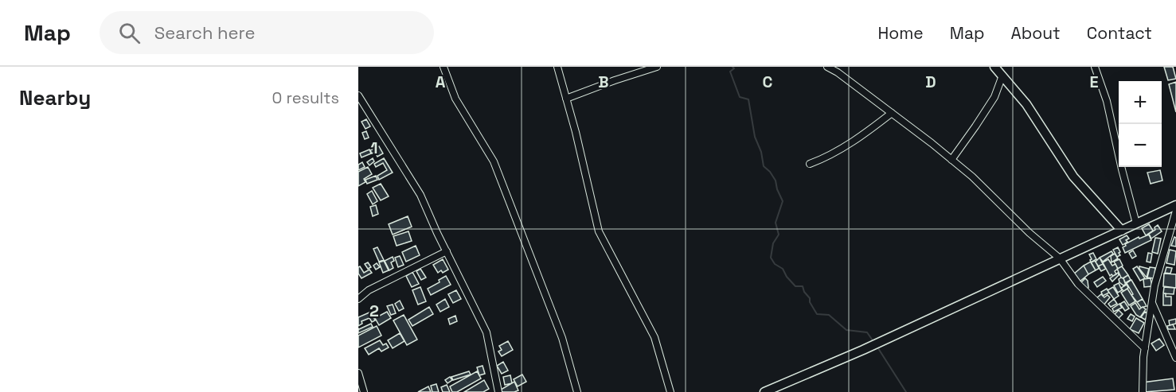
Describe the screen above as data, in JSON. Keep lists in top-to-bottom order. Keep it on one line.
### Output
{"page":{"header":"Map","search":"Search here","nav":["Home","Map","About","Contact"],"heading":["Nearby","0 results"],"map_buttons":["+","−"]},"grid":{"columns":["A","B","C","D","E"],"rows":["1","2"]}}
